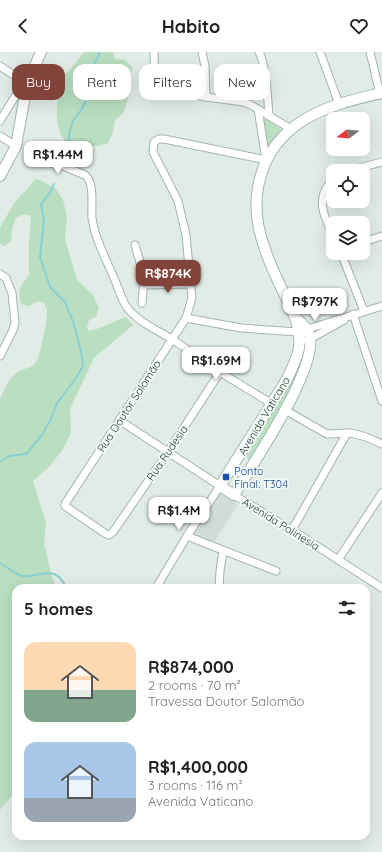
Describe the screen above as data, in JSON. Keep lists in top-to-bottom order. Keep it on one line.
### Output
{"streets":{"street":["Rua Doutor Salomão","Avenida Vaticano","Rua Rudesia","Avenida Polinesia"]},"crossings":[["Rua Doutor Salomão","Avenida Vaticano"],["Rua Doutor Salomão","Rua Rudesia"],["Rua Doutor Salomão","Avenida Polinesia"],["Avenida Vaticano","Avenida Polinesia"],["Rua Rudesia","Avenida Polinesia"]],"places":{"transit":["Ponto Final: T304"]},"north":"left","page":{"header":"Habito","chip":["Buy","Rent","Filters","New"],"price":["R$1.44M","R$874K","R$797K","R$1.69M","R$1.4M"],"heading":"5 homes","list":[{"name":"R$874,000","note":"2 rooms · 70 m² · Travessa Doutor Salomão"},{"name":"R$1,400,000","note":"3 rooms · 116 m² · Avenida Vaticano"}]}}
